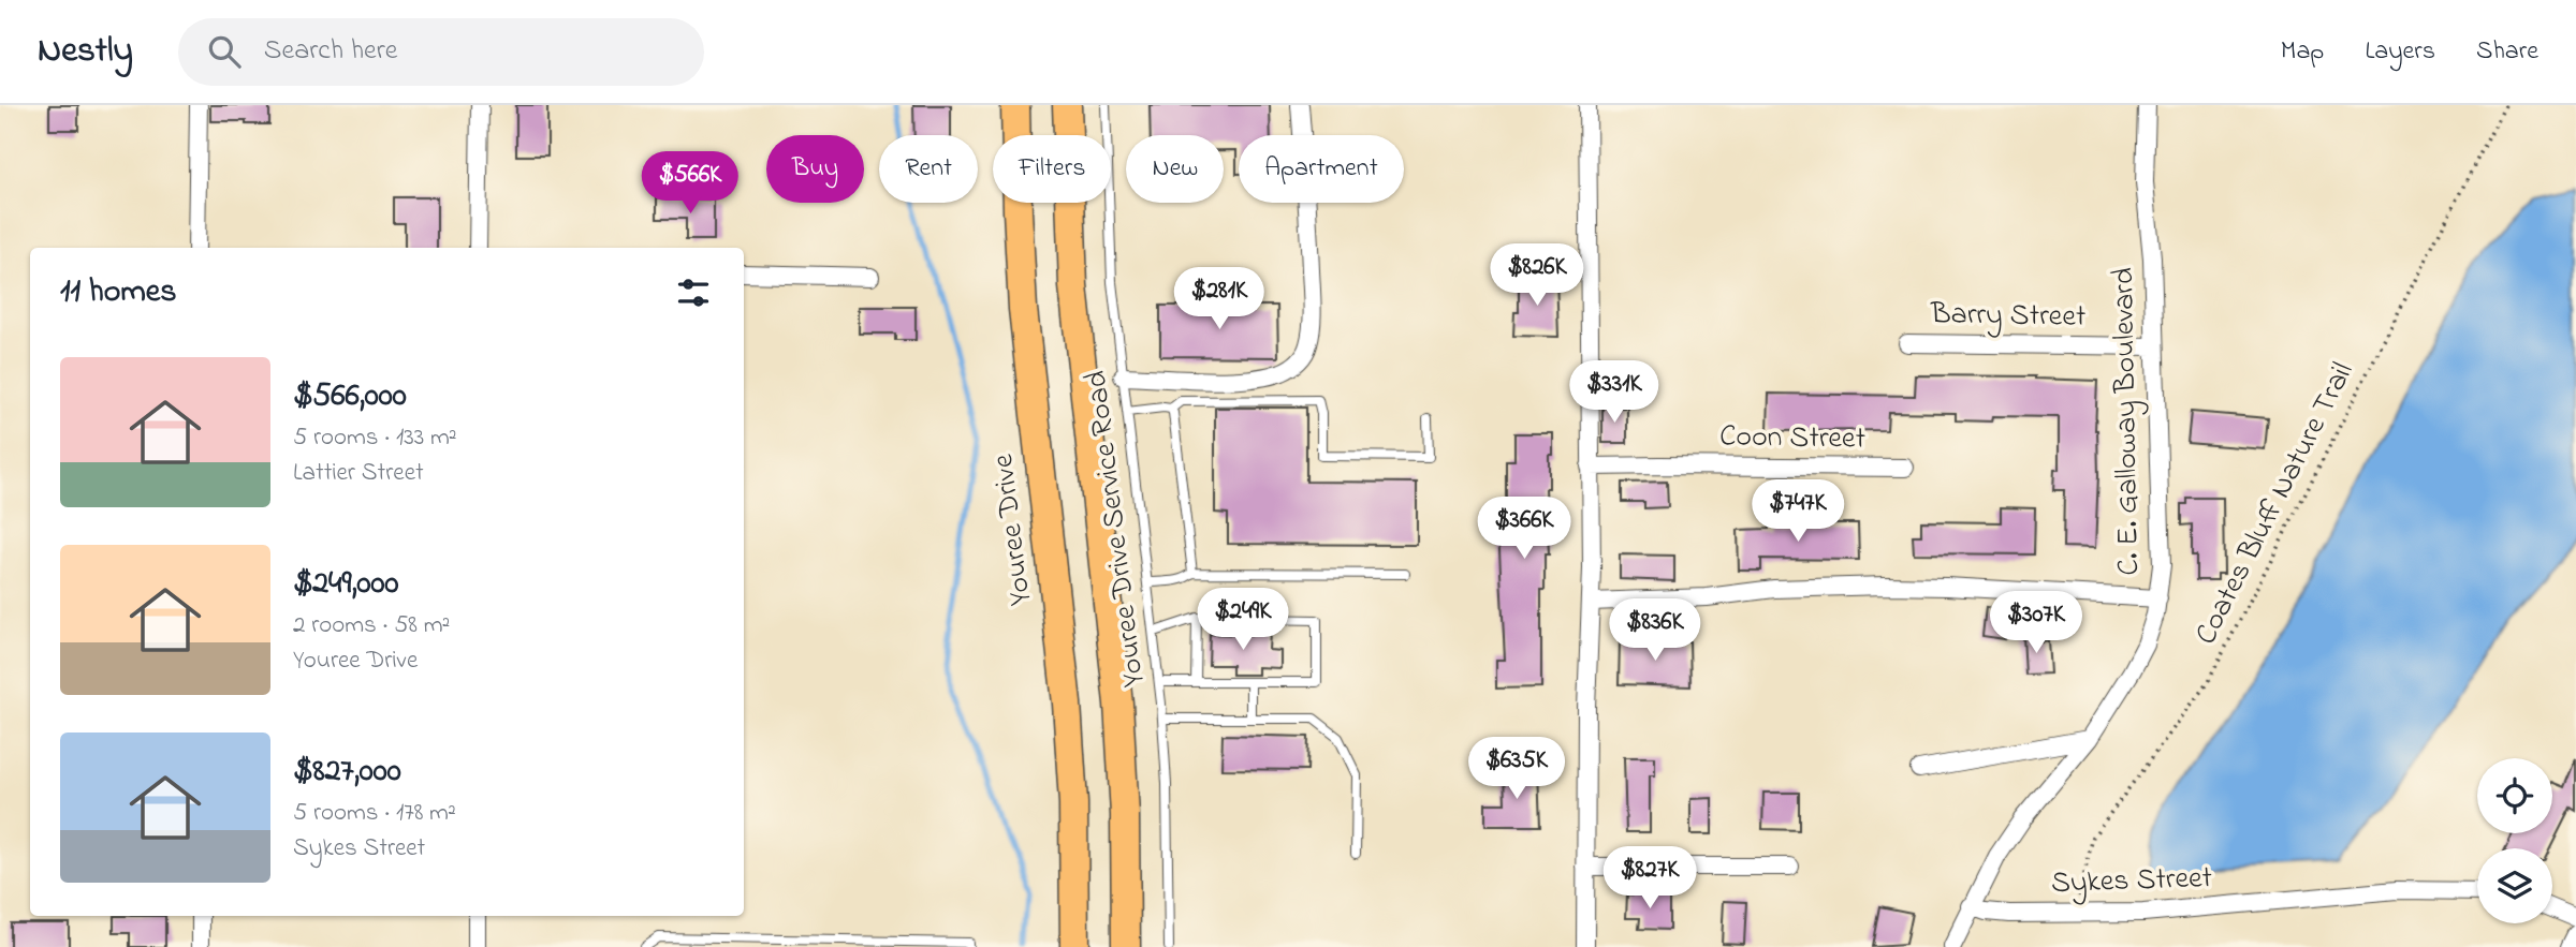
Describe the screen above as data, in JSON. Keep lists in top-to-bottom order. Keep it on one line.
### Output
{"streets":{"main road":["Youree Drive"],"street":["Barry Street","C. E. Galloway Boulevard","Coon Street","Sykes Street"],"lane":["Youree Drive Service Road"],"path":["Coates Bluff Nature Trail"]},"crossings":[["Barry Street","C. E. Galloway Boulevard"],["C. E. Galloway Boulevard","Sykes Street"],["Coates Bluff Nature Trail","Sykes Street"]],"page":{"header":"Nestly","search":"Search here","nav":["Map","Layers","Share"],"chip":["Buy","Rent","Filters","New","Apartment"],"price":["$566K","$826K","$281K","$331K","$747K","$366K","$249K","$307K","$836K","$635K","$827K"],"heading":"11 homes","list":[{"name":"$566,000","note":"5 rooms · 133 m² · Lattier Street"},{"name":"$249,000","note":"2 rooms · 58 m² · Youree Drive"},{"name":"$827,000","note":"5 rooms · 178 m² · Sykes Street"}]}}
